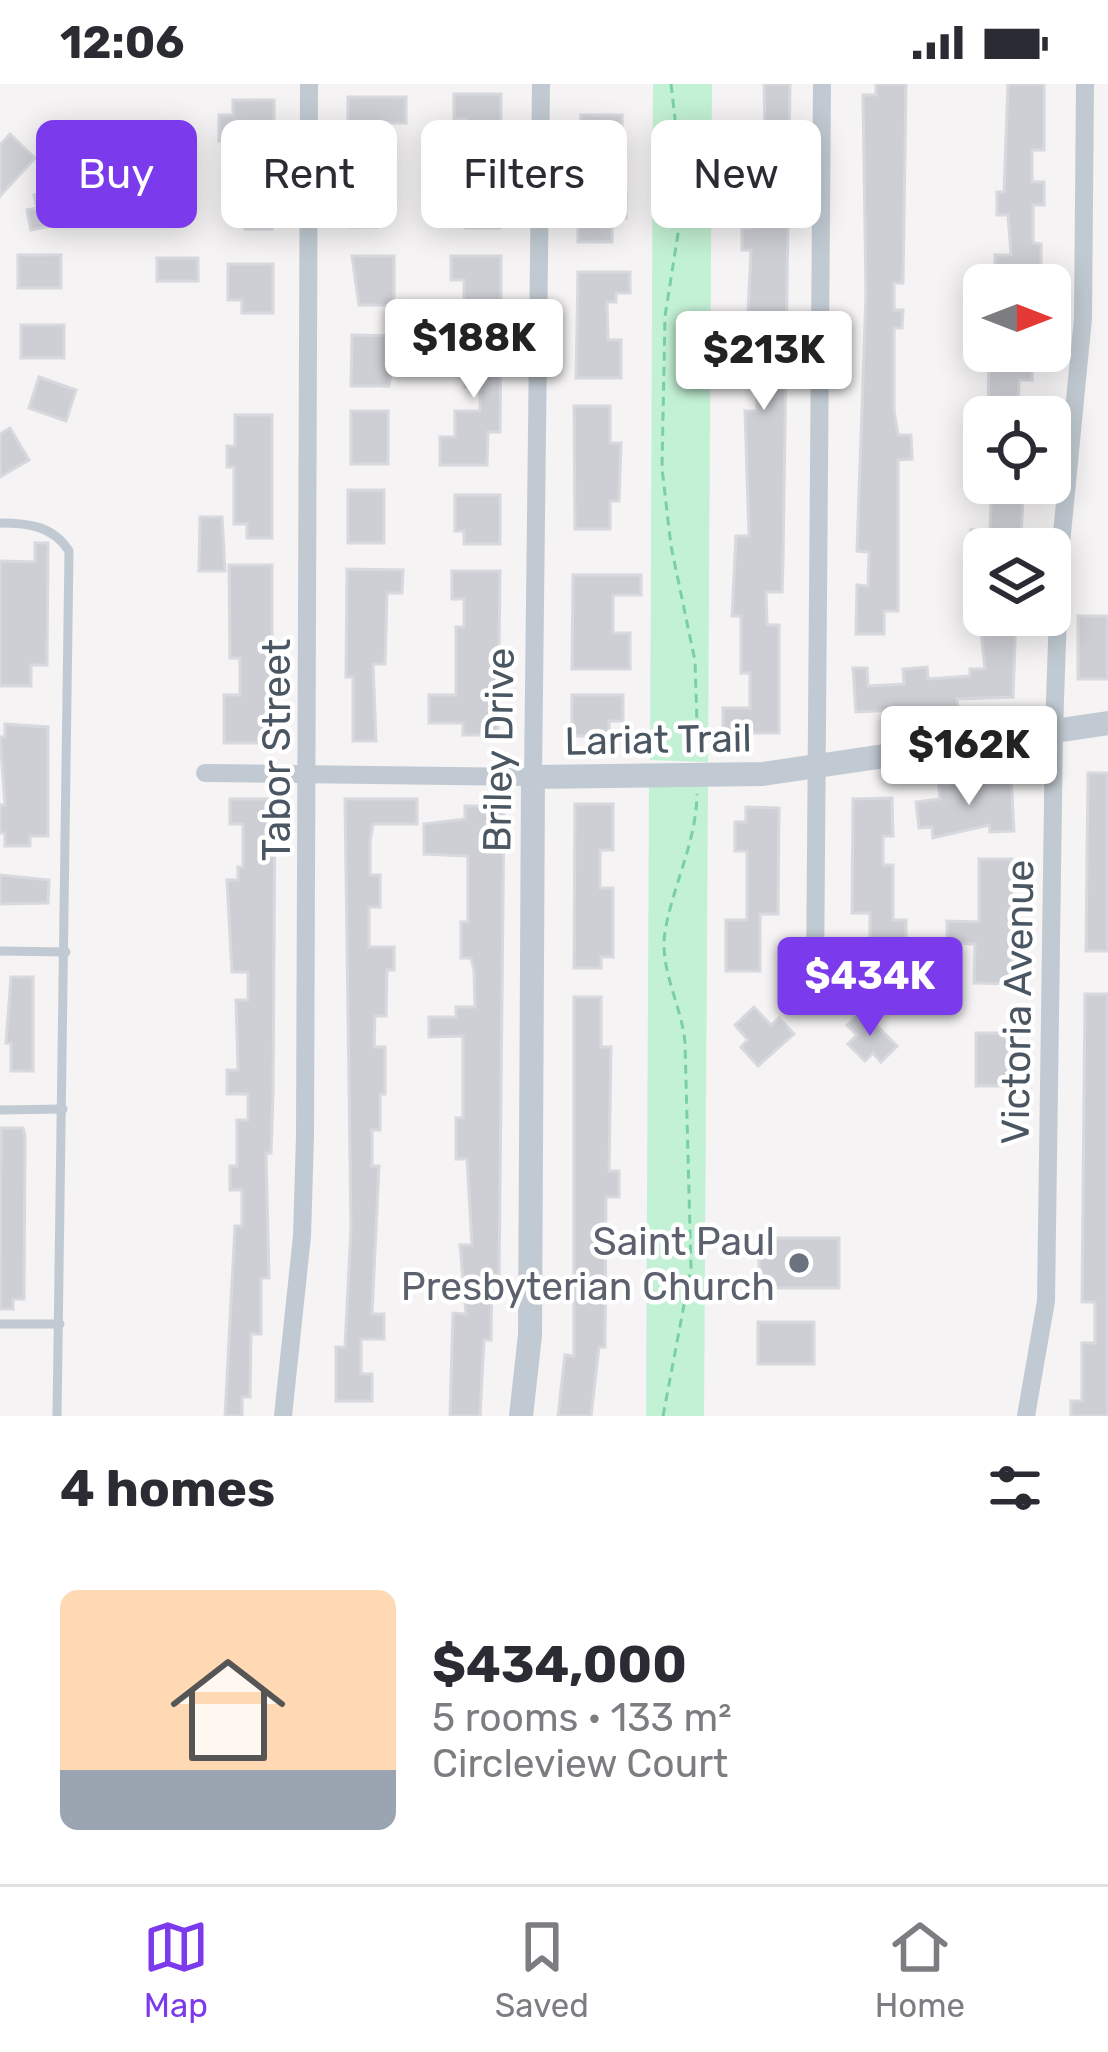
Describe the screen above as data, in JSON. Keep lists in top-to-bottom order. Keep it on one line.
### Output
{"streets":{"street":["Lariat Trail","Tabor Street","Briley Drive","Victoria Avenue"]},"crossings":[["Lariat Trail","Tabor Street"],["Lariat Trail","Briley Drive"],["Lariat Trail","Victoria Avenue"]],"places":["Saint Paul Presbyterian Church"],"north":"right","page":{"status":"12:06","chip":["Buy","Rent","Filters","New"],"price":["$188K","$213K","$162K","$434K"],"heading":"4 homes","list":[{"name":"$434,000","note":"5 rooms · 133 m² · Circleview Court"}],"tabs":["Map","Saved","Home"]}}
